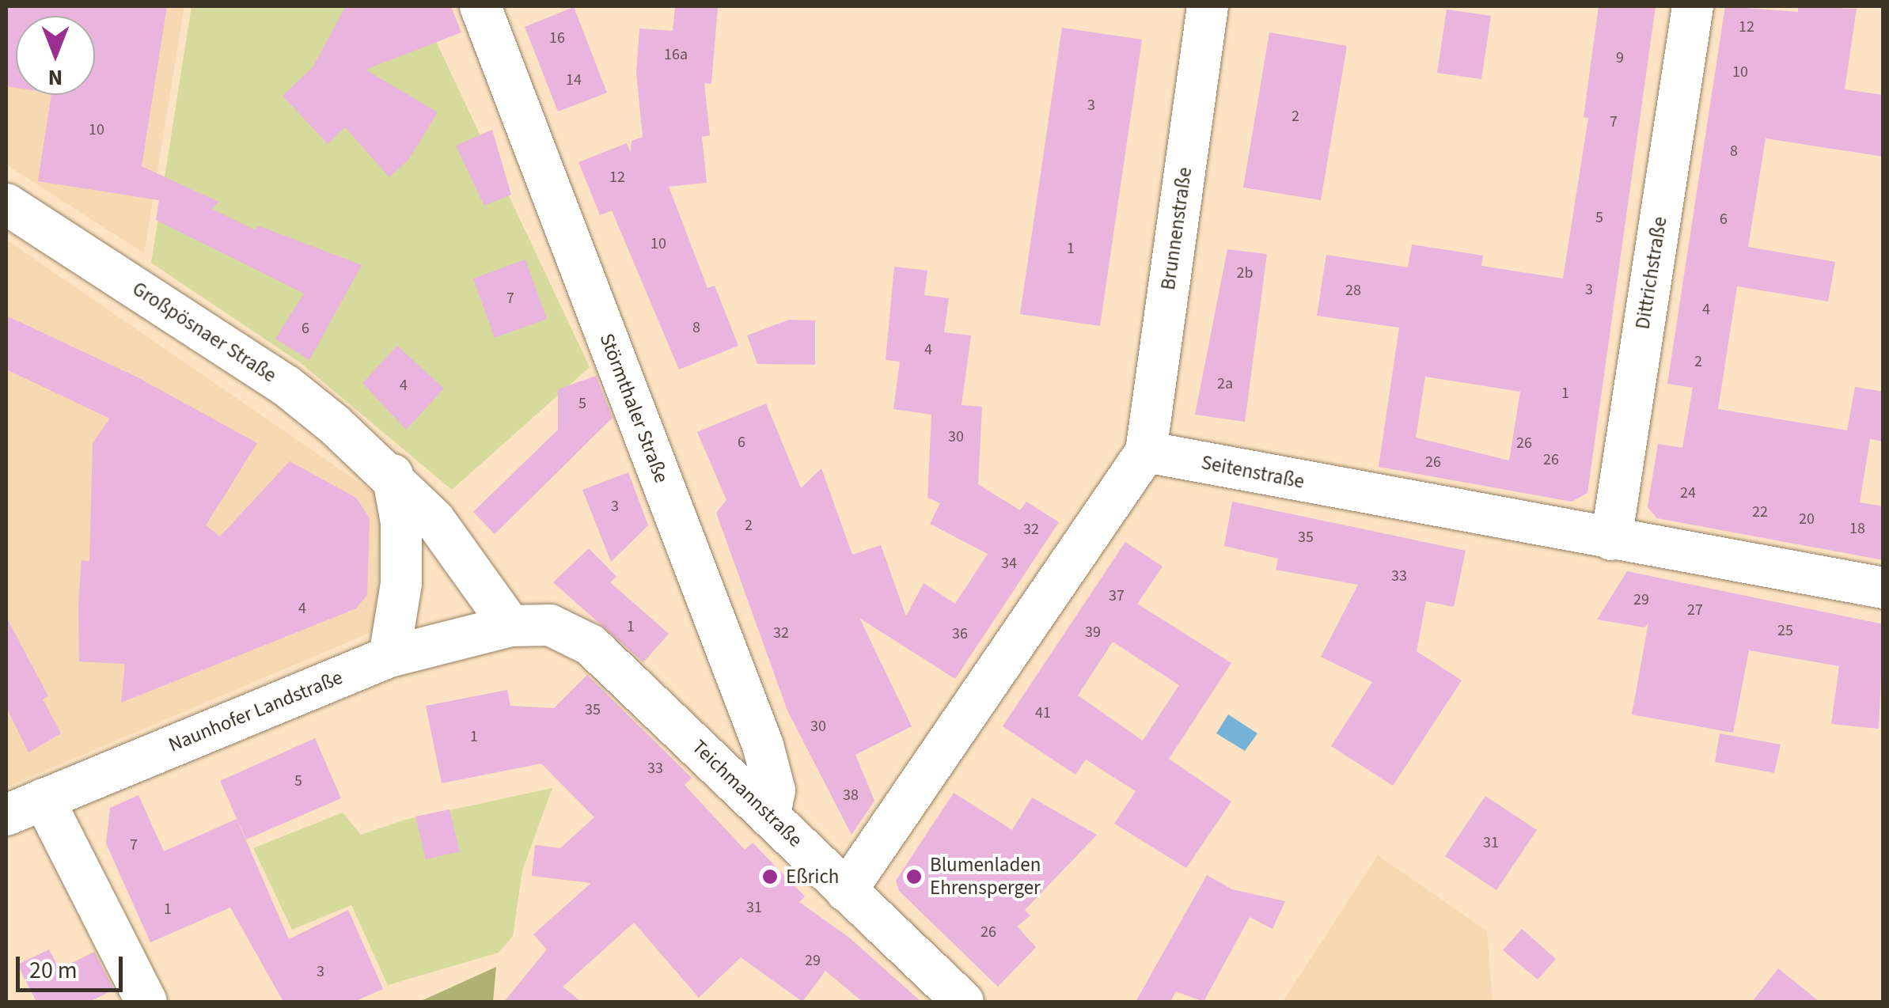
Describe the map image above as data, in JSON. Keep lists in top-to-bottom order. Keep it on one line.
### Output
{"streets":{"street":["Brunnenstraße","Dittrichstraße","Großpösnaer Straße","Störmthaler Straße","Seitenstraße","Naunhofer Landstraße","Teichmannstraße"]},"crossings":[["Brunnenstraße","Seitenstraße"],["Dittrichstraße","Seitenstraße"],["Großpösnaer Straße","Naunhofer Landstraße"],["Großpösnaer Straße","Teichmannstraße"],["Störmthaler Straße","Teichmannstraße"],["Naunhofer Landstraße","Teichmannstraße"]],"places":["Eßrich","Blumenladen Ehrensperger"],"house_numbers":["12","16","16a","9","10","14","3","2","7","10","8","12","5","6","10","1","2b","3","28","7","4","8","6","4","2","2a","4","1","5","30","6","26","26","26","24","3","22","20","2","18","32","35","34","33","37","29","4","27","1","25","39","32","36","35","41","30","1","33","5","38","31","7","31","1","26","29","3"],"scale_bar":"20 m","north":"bottom"}
